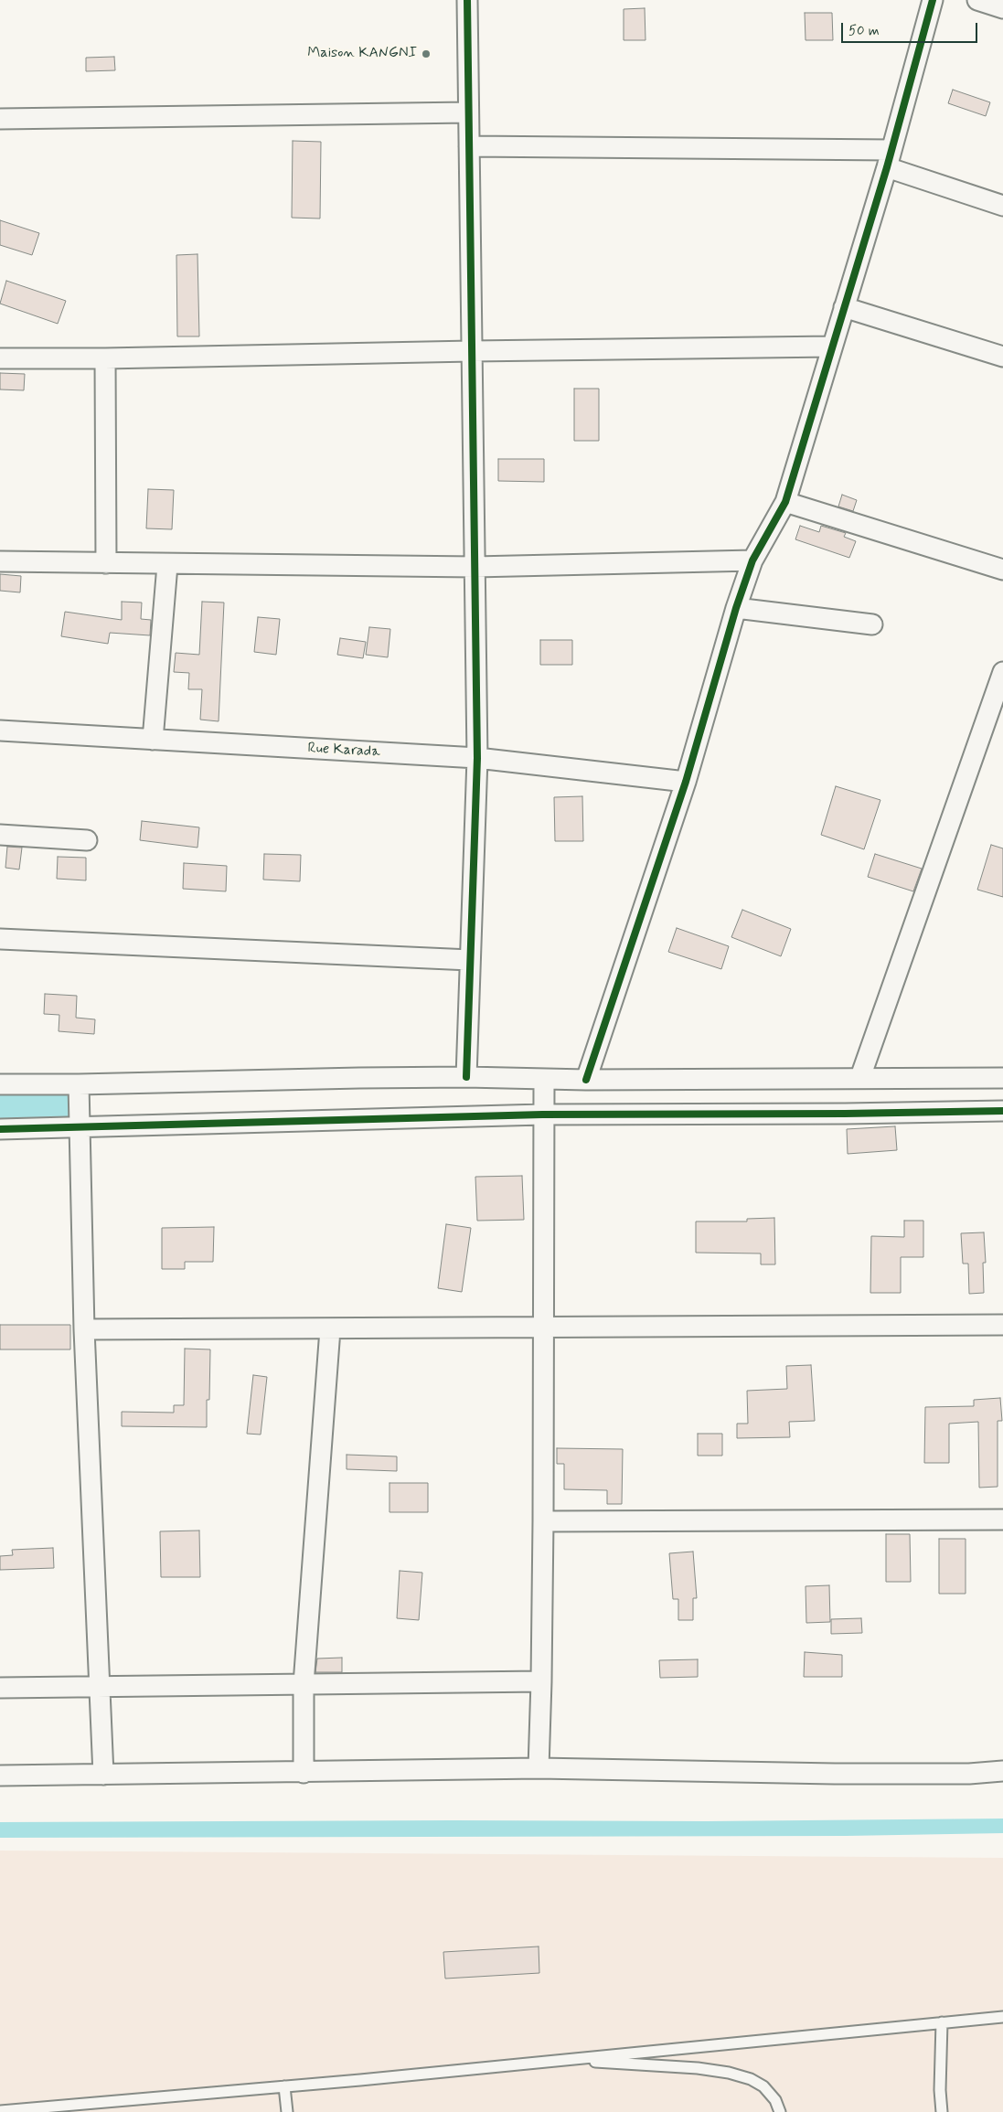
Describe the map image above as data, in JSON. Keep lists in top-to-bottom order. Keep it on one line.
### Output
{"streets":{"street":["Rue Karada"]},"places":["Maison KANGNI"],"scale_bar":"50 m"}
